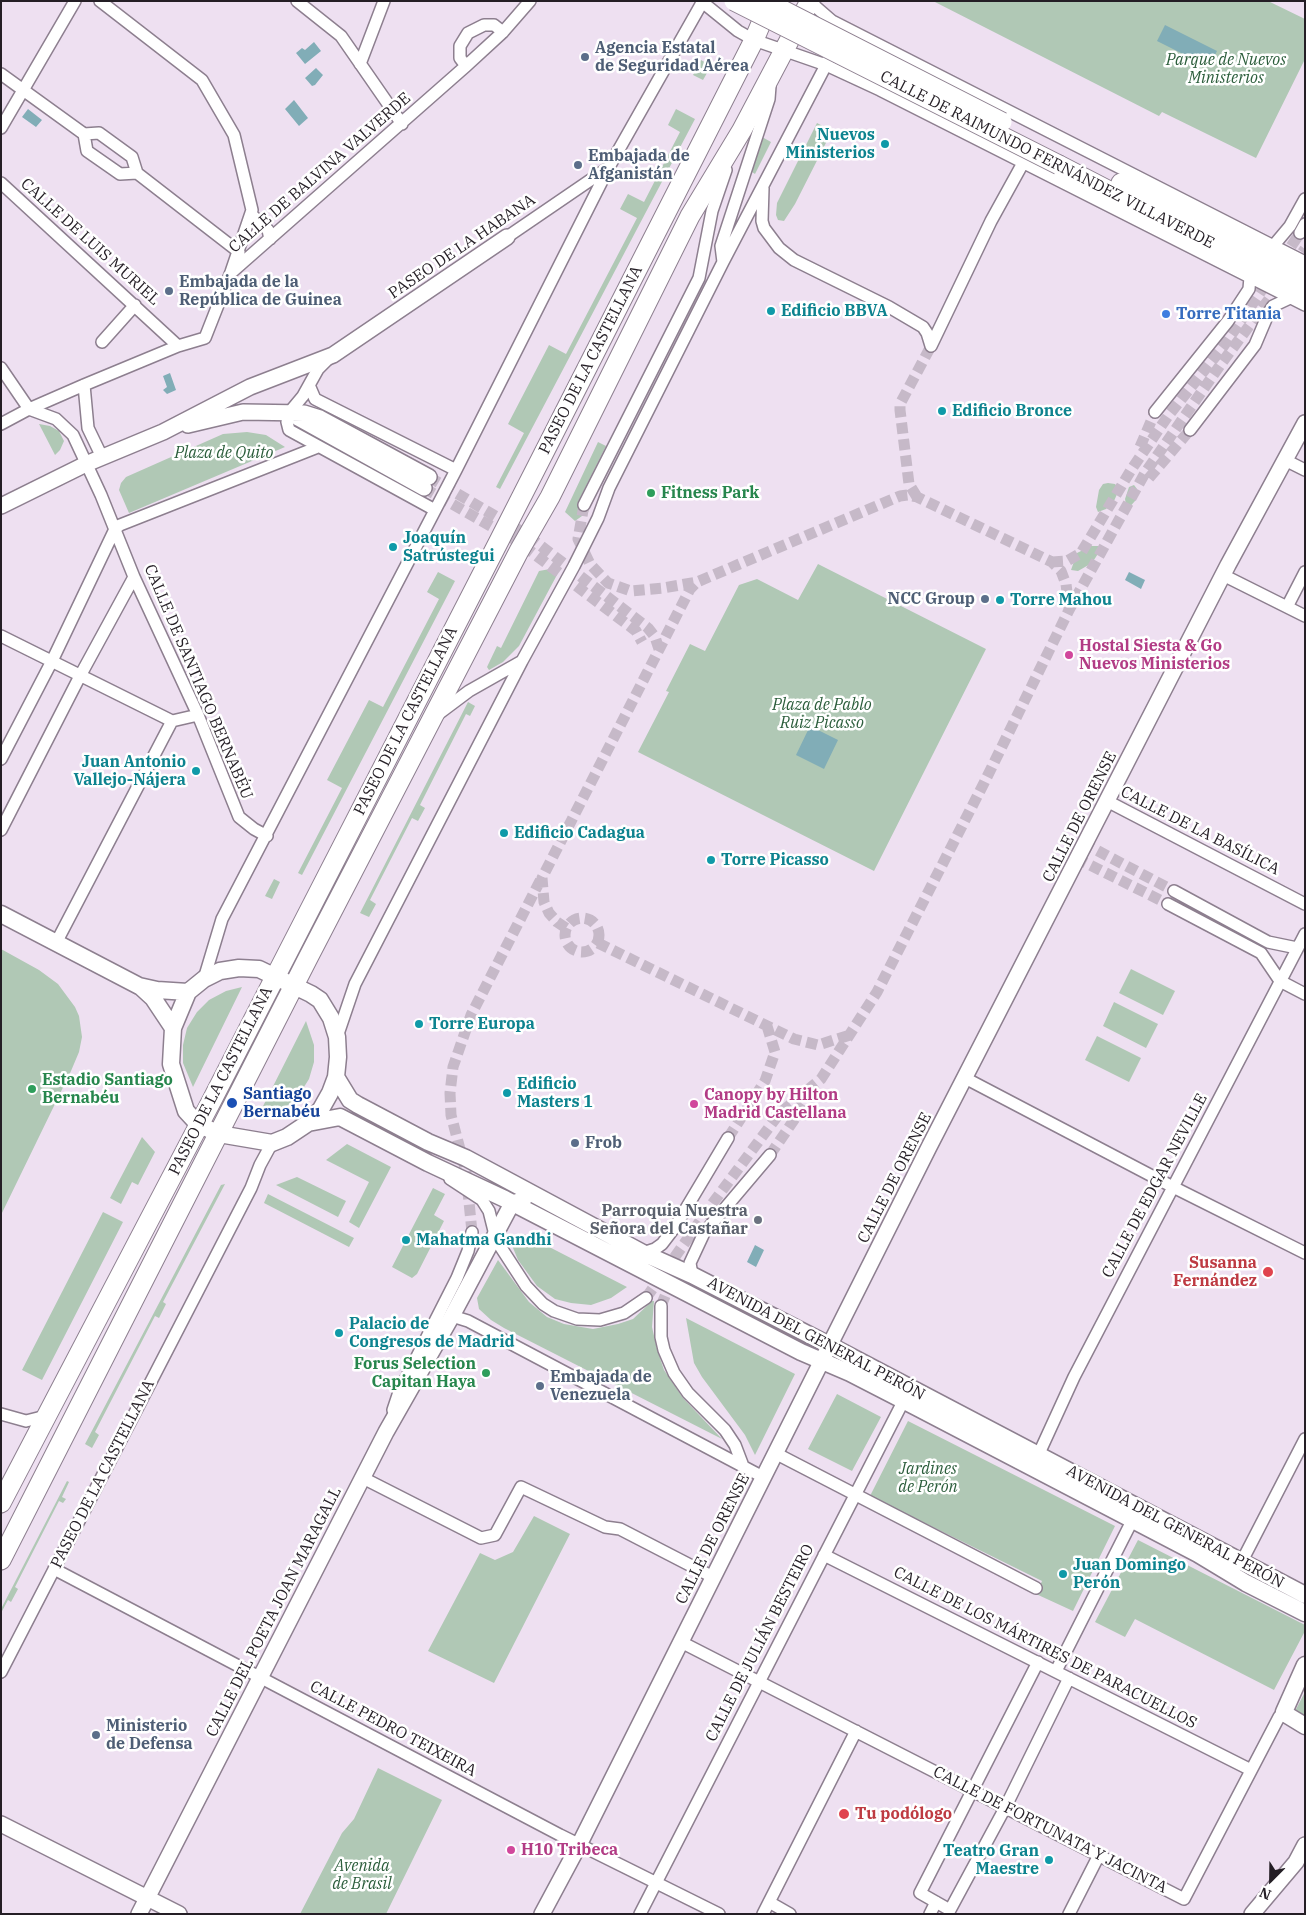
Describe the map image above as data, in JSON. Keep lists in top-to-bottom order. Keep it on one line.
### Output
{"streets":{"main road":["CALLE DE RAIMUNDO FERNÁNDEZ VILLAVERDE","PASEO DE LA CASTELLANA","AVENIDA DEL GENERAL PERÓN","CALLE DE FORTUNATA Y JACINTA"],"street":["CALLE DE BALVINA VALVERDE","CALLE DE LUIS MURIEL","PASEO DE LA HABANA","CALLE DE SANTIAGO BERNABÉU","CALLE DE ORENSE","CALLE DE LA BASÍLICA","CALLE DE EDGAR NEVILLE","CALLE DEL POETA JOAN MARAGALL","CALLE DE JULIÁN BESTEIRO","CALLE DE LOS MÁRTIRES DE PARACUELLOS","CALLE PEDRO TEIXEIRA"]},"crossings":[["CALLE DE RAIMUNDO FERNÁNDEZ VILLAVERDE","PASEO DE LA CASTELLANA"],["CALLE DE BALVINA VALVERDE","CALLE DE LUIS MURIEL"],["CALLE DE BALVINA VALVERDE","CALLE DE SANTIAGO BERNABÉU"],["PASEO DE LA HABANA","CALLE DE SANTIAGO BERNABÉU"],["PASEO DE LA CASTELLANA","CALLE PEDRO TEIXEIRA"],["CALLE DE ORENSE","CALLE DE LA BASÍLICA"],["CALLE DE ORENSE","AVENIDA DEL GENERAL PERÓN"],["CALLE DE ORENSE","CALLE PEDRO TEIXEIRA"],["CALLE DE ORENSE","CALLE DE FORTUNATA Y JACINTA"],["CALLE DE EDGAR NEVILLE","AVENIDA DEL GENERAL PERÓN"],["AVENIDA DEL GENERAL PERÓN","CALLE DEL POETA JOAN MARAGALL"],["AVENIDA DEL GENERAL PERÓN","CALLE DE JULIÁN BESTEIRO"],["CALLE DEL POETA JOAN MARAGALL","CALLE PEDRO TEIXEIRA"],["CALLE DE JULIÁN BESTEIRO","CALLE DE LOS MÁRTIRES DE PARACUELLOS"],["CALLE DE JULIÁN BESTEIRO","CALLE PEDRO TEIXEIRA"],["CALLE DE JULIÁN BESTEIRO","CALLE DE FORTUNATA Y JACINTA"],["CALLE DE LOS MÁRTIRES DE PARACUELLOS","CALLE DE FORTUNATA Y JACINTA"]],"parks":["Parque de Nuevos Ministerios","Plaza de Quito","Plaza de Pablo Ruiz Picasso","Jardines de Perón","Avenida de Brasil"],"places":["Agencia Estatal de Seguridad Aérea","Nuevos Ministerios","Embajada de Afganistán","Embajada de la República de Guinea","Edificio BBVA","Torre Titania","Edificio Bronce","Fitness Park","Joaquín Satrústegui","NCC Group","Torre Mahou","Hostal Siesta & Go Nuevos Ministerios","Juan Antonio Vallejo-Nájera","Edificio Cadagua","Torre Picasso","Torre Europa","Estadio Santiago Bernabéu","Edificio Masters 1","Santiago Bernabéu","Canopy by Hilton Madrid Castellana","Frob","Parroquia Nuestra Señora del Castañar","Mahatma Gandhi","Susanna Fernández","Palacio de Congresos de Madrid","Forus Selection Capitan Haya","Embajada de Venezuela","Juan Domingo Perón","Ministerio de Defensa","Tu podólogo","H10 Tribeca","Teatro Gran Maestre"],"north":"bottom left"}
